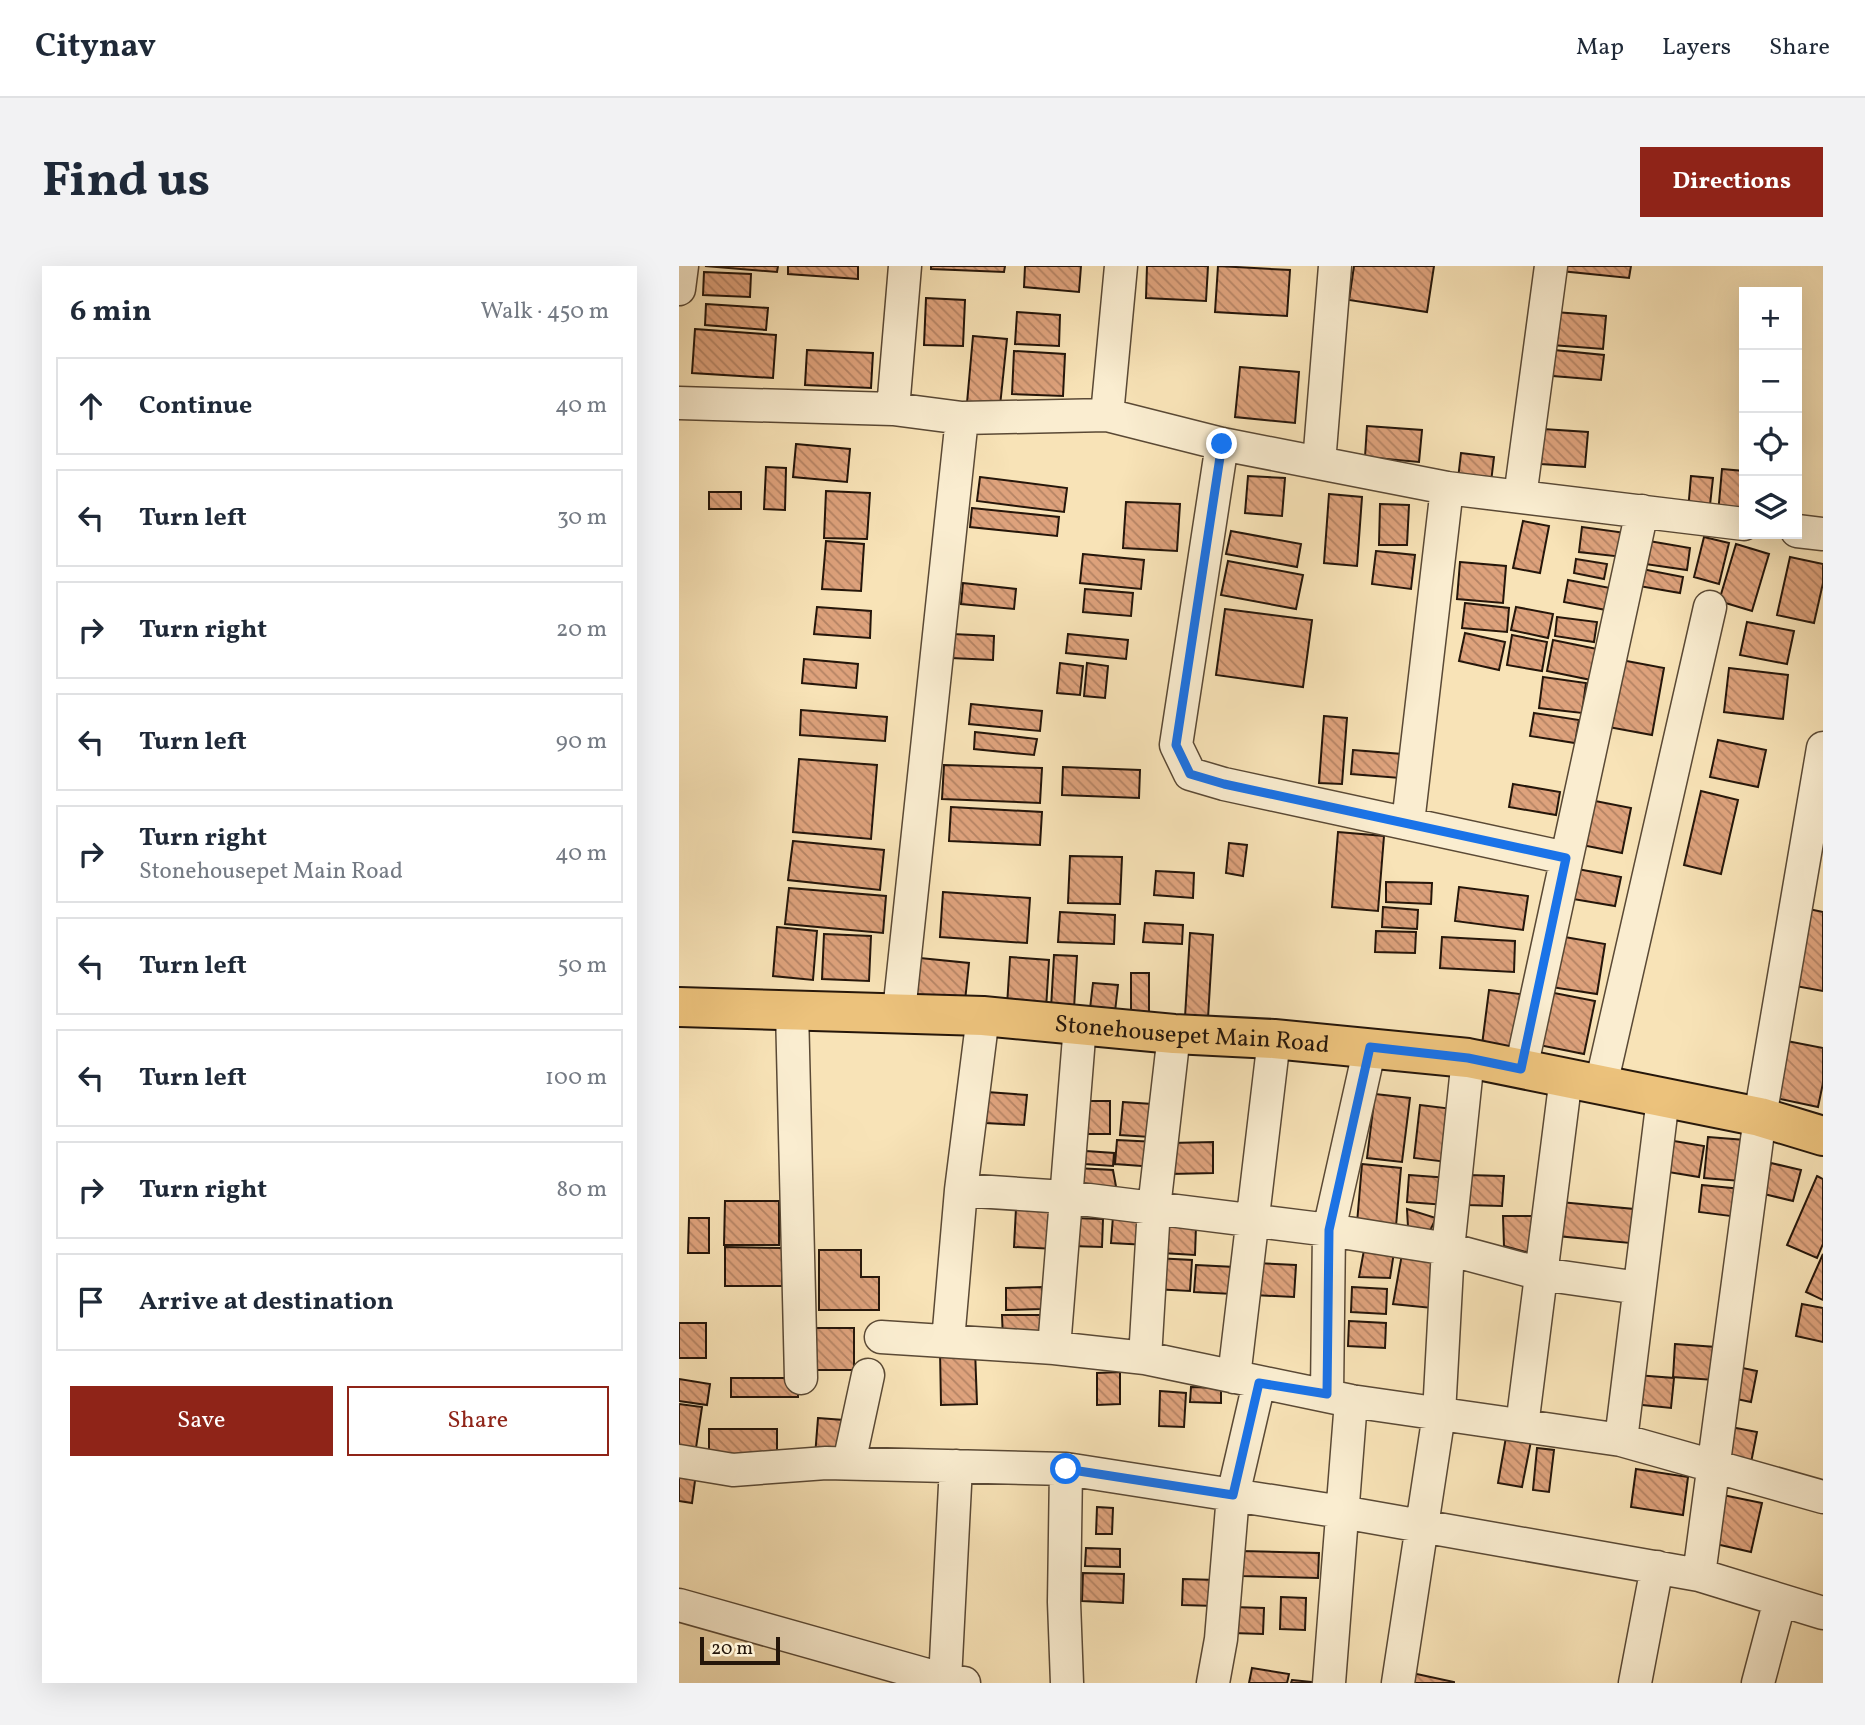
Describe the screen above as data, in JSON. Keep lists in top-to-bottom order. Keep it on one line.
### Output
{"streets":{"main road":["Stonehousepet Main Road"]},"scale_bar":"20 m","page":{"header":"Citynav","nav":["Map","Layers","Share"],"buttons":["Directions",["Save","Share"]],"title":"Find us","heading":["6 min","Walk · 450 m"],"map_buttons":["+","−"],"list":[["Continue","40 m"],["Turn left","30 m"],["Turn right","20 m"],["Turn left","90 m"],["Turn right","Stonehousepet Main Road","40 m"],["Turn left","50 m"],["Turn left","100 m"],["Turn right","80 m"],"Arrive at destination"],"scale":"20 m"}}
